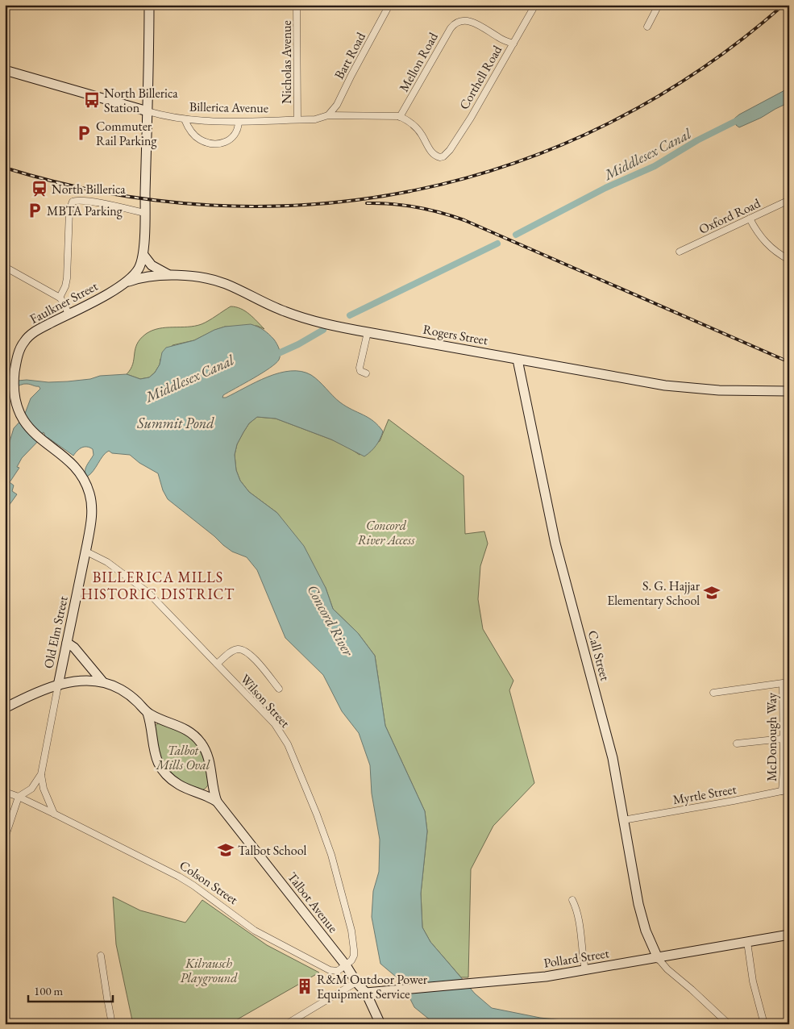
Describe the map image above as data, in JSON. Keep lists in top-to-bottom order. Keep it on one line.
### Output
{"streets":{"street":["Bart Road","Nicholas Avenue","Mellon Road","Corthell Road","Billerica Avenue","Oxford Road","Faulkner Street","Rogers Street","Old Elm Street","Call Street","Wilson Street","McDonough Way","Myrtle Street","Colson Street","Talbot Avenue","Pollard Street"]},"crossings":[["Bart Road","Billerica Avenue"],["Nicholas Avenue","Billerica Avenue"],["Mellon Road","Corthell Road"],["Mellon Road","Billerica Avenue"],["Corthell Road","Billerica Avenue"],["Faulkner Street","Rogers Street"],["Faulkner Street","Old Elm Street"],["Rogers Street","Call Street"],["Old Elm Street","Wilson Street"],["Old Elm Street","Colson Street"],["Old Elm Street","Talbot Avenue"],["Call Street","Myrtle Street"],["Call Street","Pollard Street"],["Wilson Street","Colson Street"],["Wilson Street","Talbot Avenue"],["McDonough Way","Myrtle Street"],["Colson Street","Talbot Avenue"]],"districts":["BILLERICA MILLS HISTORIC DISTRICT"],"water":["Middlesex Canal","Summit Pond","Concord River"],"parks":["Concord River Access","Talbot Mills Oval","Kilrausch Playground"],"places":{"bus stop":["North Billerica Station"],"parking":["Commuter Rail Parking","MBTA Parking"],"station":["North Billerica"],"school or university":["S. G. Hajjar Elementary School","Talbot School"],"building":["R&M Outdoor Power Equipment Service"]},"scale_bar":"100 m"}
